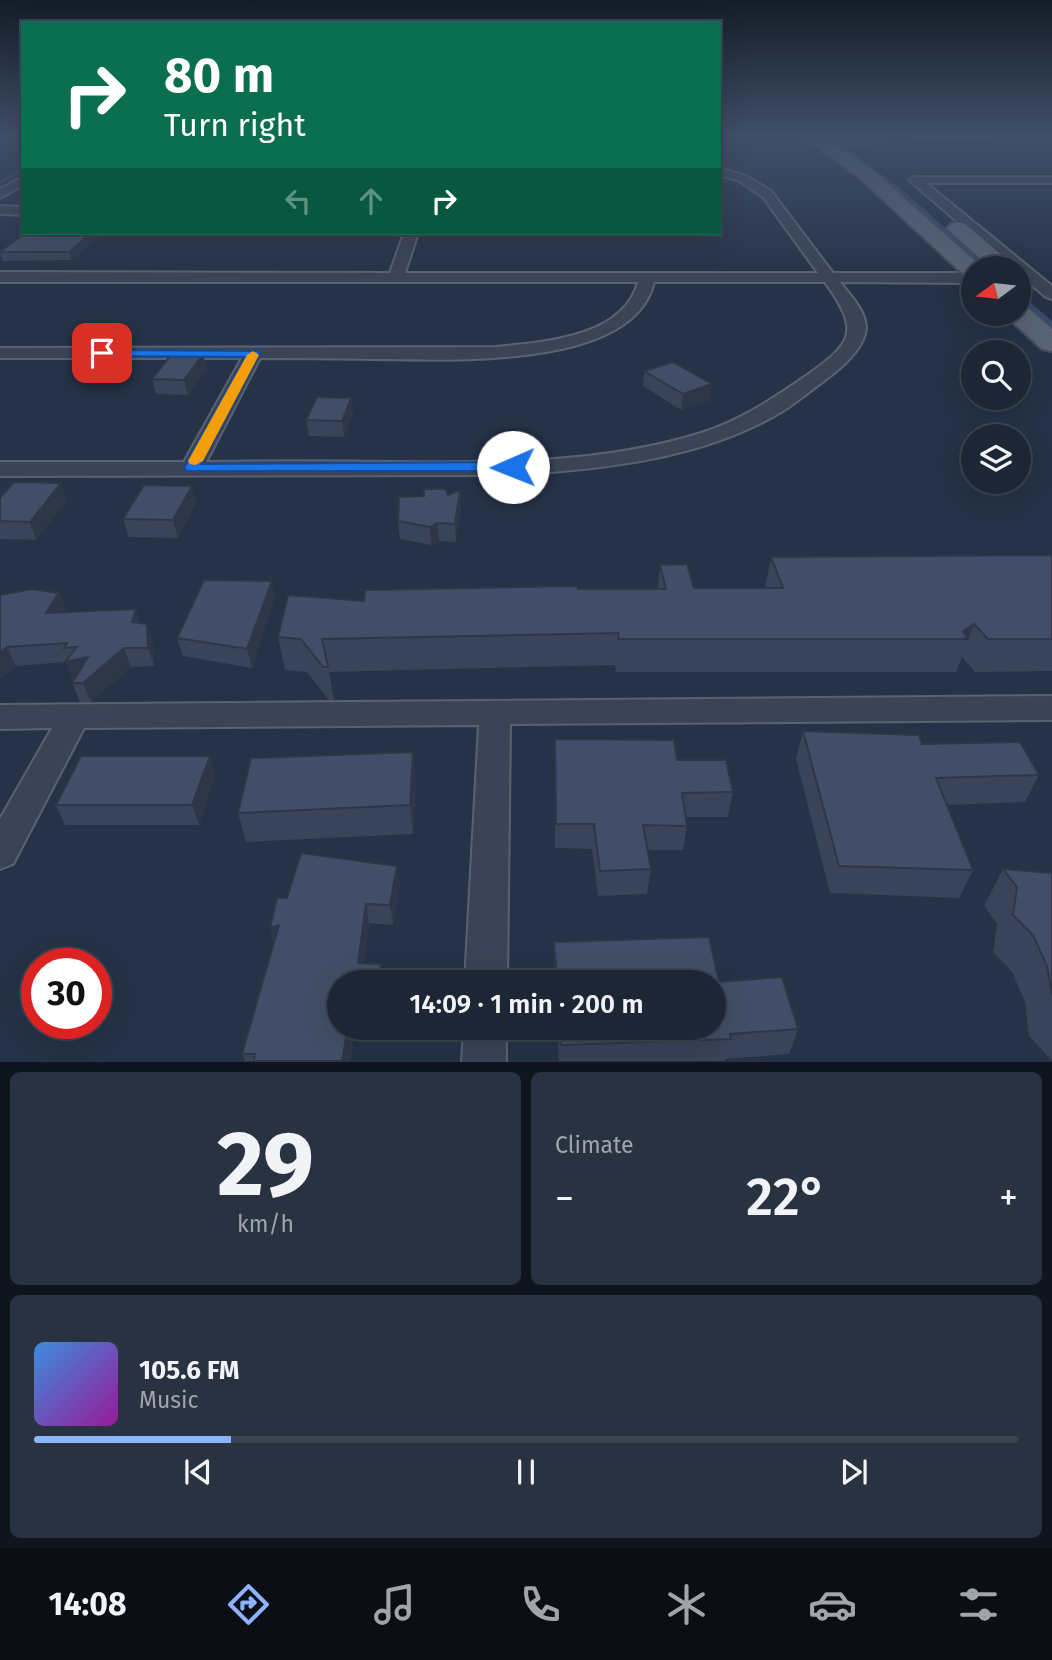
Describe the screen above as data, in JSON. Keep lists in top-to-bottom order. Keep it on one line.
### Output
{"north":"left","page":{"turn":["80 m","Turn right"],"limit":"30","trip":"14:09 · 1 min · 200 m","tile":[["29","km/h"],"Climate"],"heat":["−","22°","+"],"song":["105.6 FM","Music"],"tabs":"14:08"}}
